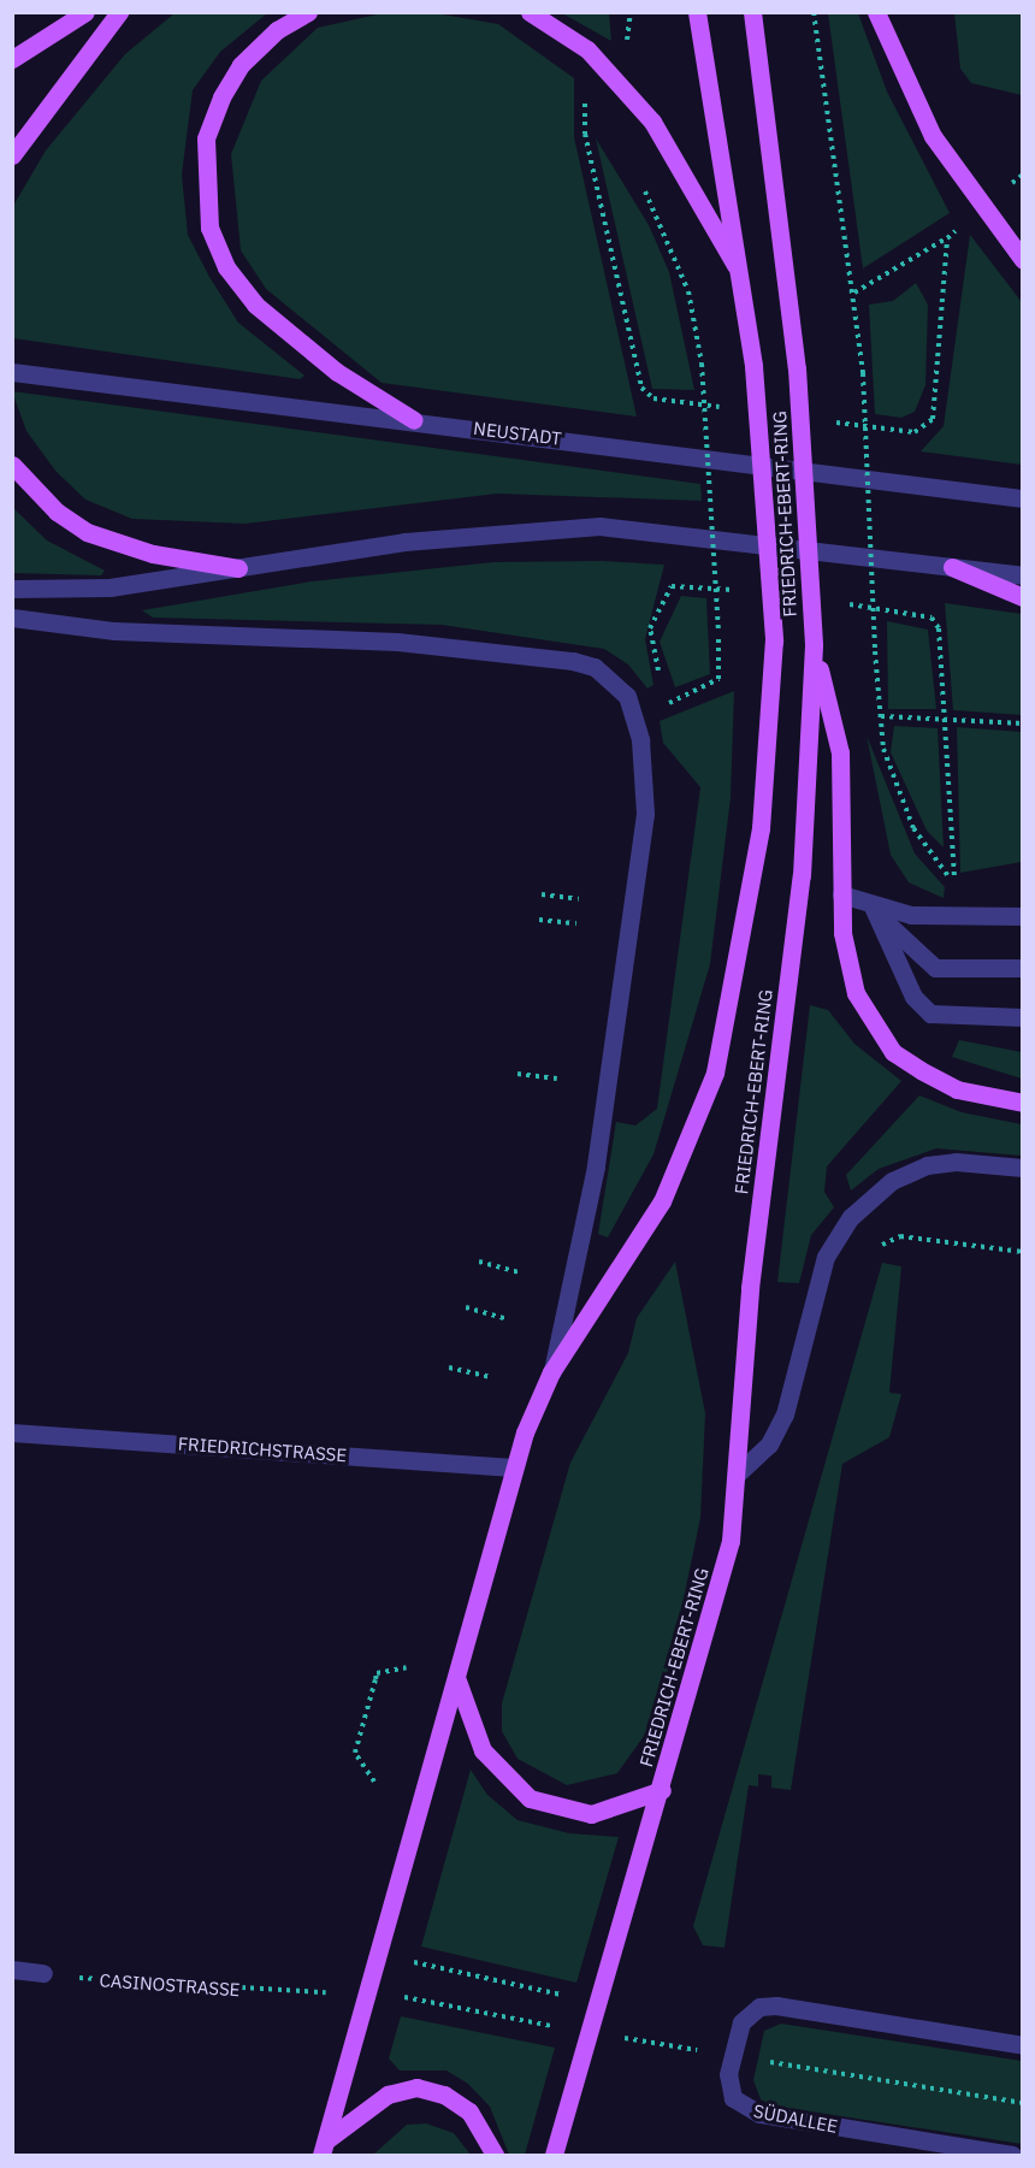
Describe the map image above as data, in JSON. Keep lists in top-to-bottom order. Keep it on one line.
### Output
{"streets":{"main road":["FRIEDRICH-EBERT-RING"],"street":["NEUSTADT","FRIEDRICHSTRASSE","SÜDALLEE"],"path":["CASINOSTRASSE"]},"crossings":[["FRIEDRICH-EBERT-RING","FRIEDRICHSTRASSE"]]}
